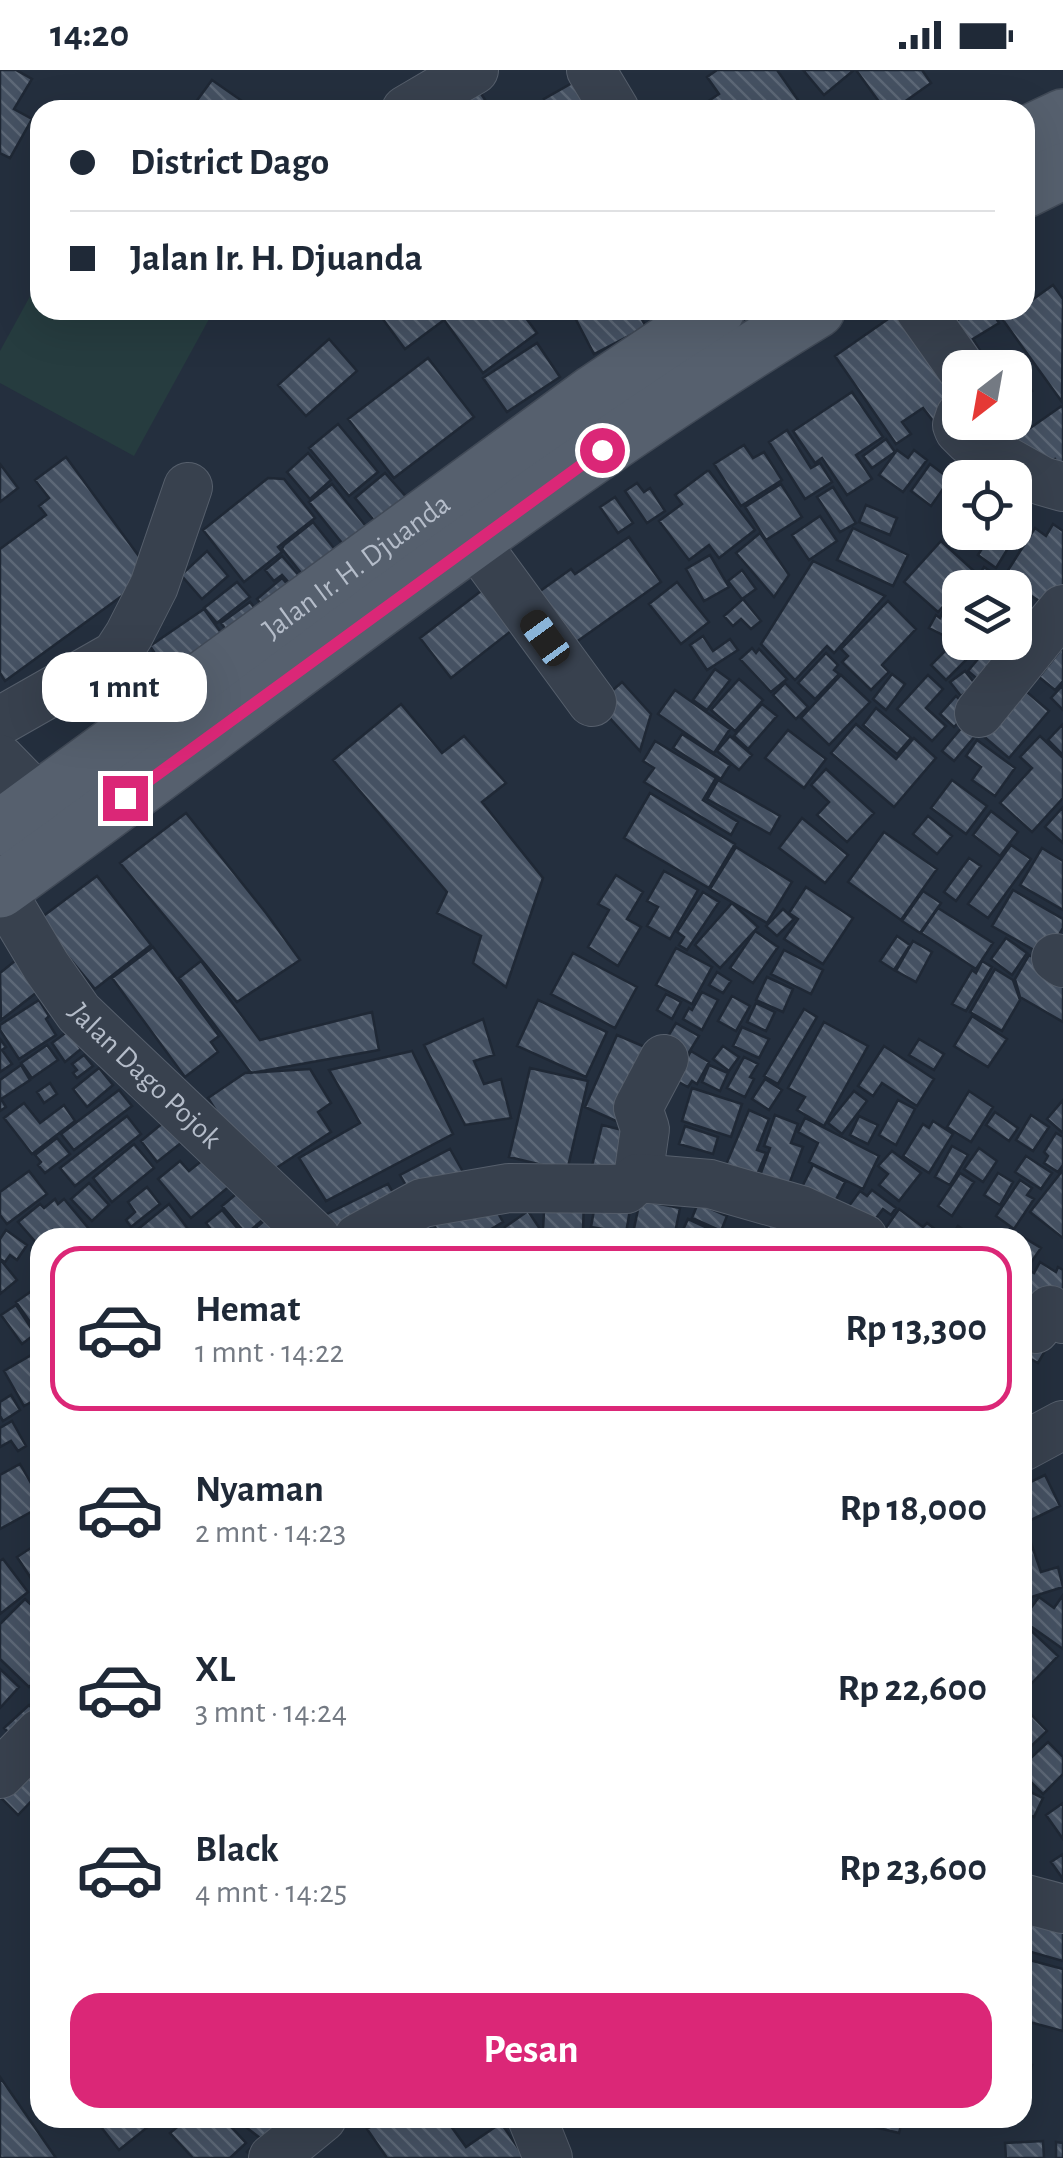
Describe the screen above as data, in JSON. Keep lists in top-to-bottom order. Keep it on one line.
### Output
{"streets":{"main road":["Jalan Ir. H. Djuanda"],"street":["Jalan Dago Pojok"]},"crossings":[["Jalan Ir. H. Djuanda","Jalan Dago Pojok"]],"north":"bottom left","page":{"status":"14:20","banner":["District Dago","Jalan Ir. H. Djuanda"],"bubble":"1 mnt","list":[{"name":"Hemat","note":"1 mnt · 14:22","value":"Rp 13,300"},{"name":"Nyaman","note":"2 mnt · 14:23","value":"Rp 18,000"},{"name":"XL","note":"3 mnt · 14:24","value":"Rp 22,600"},{"name":"Black","note":"4 mnt · 14:25","value":"Rp 23,600"}],"buttons":"Pesan"}}
